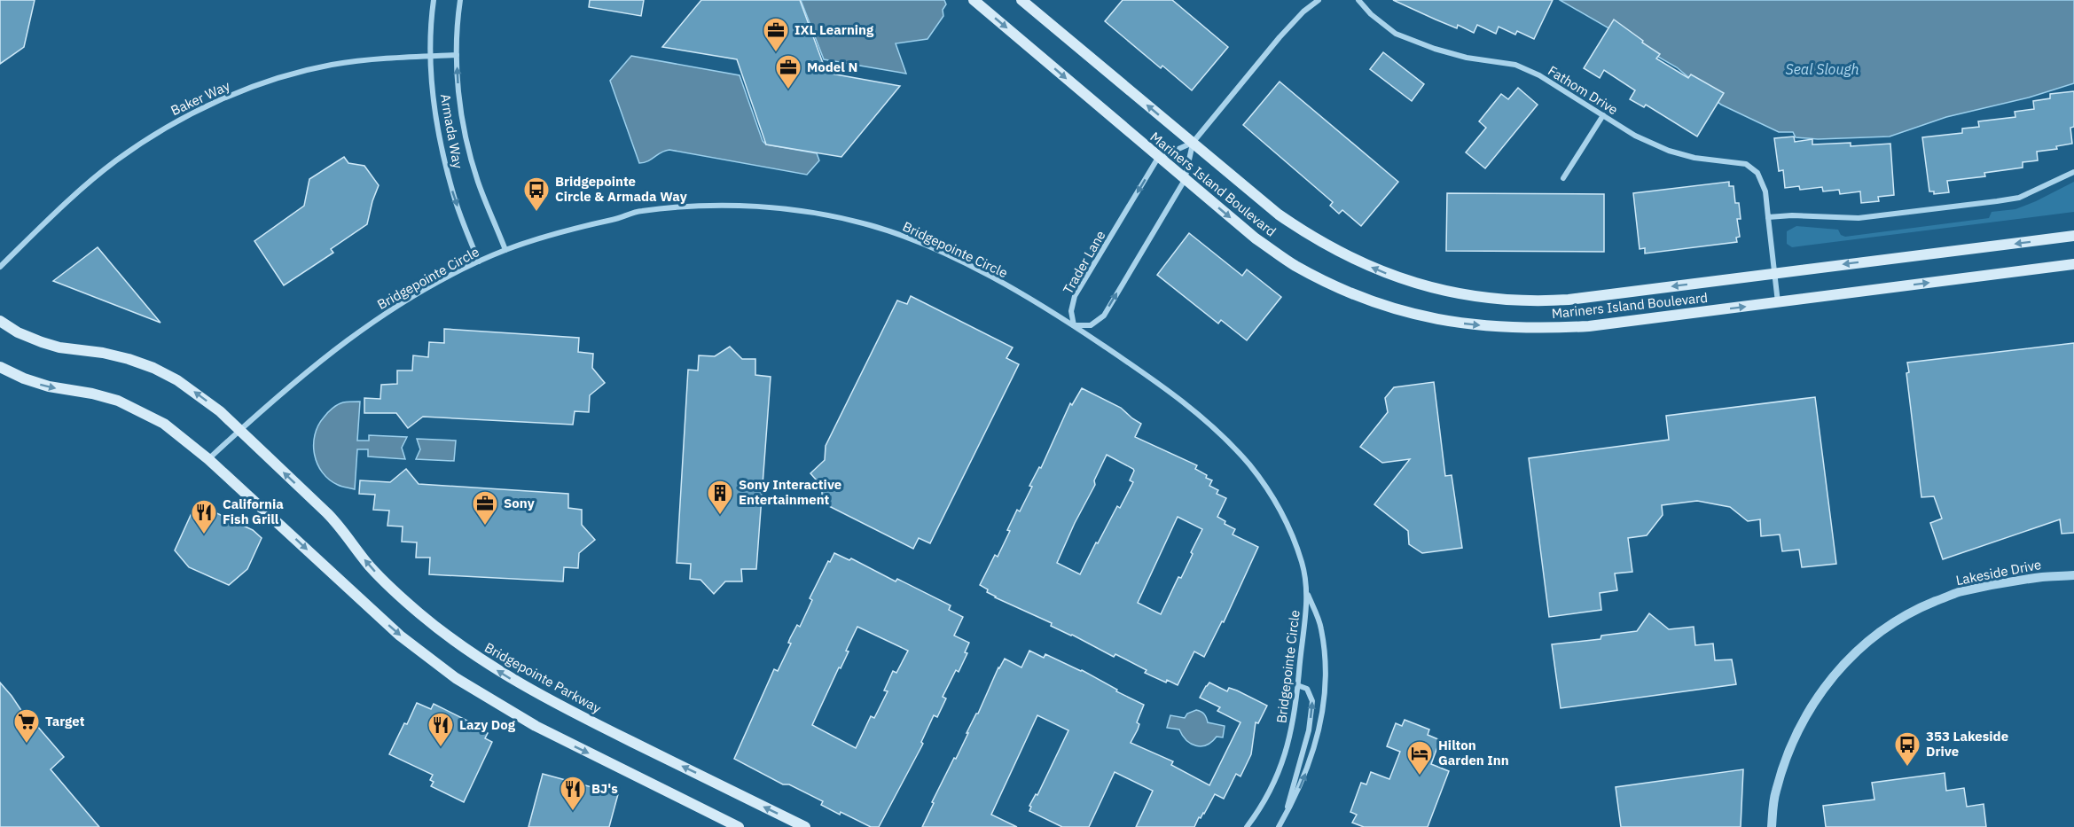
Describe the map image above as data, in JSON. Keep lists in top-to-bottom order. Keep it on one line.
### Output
{"streets":{"main road":["Mariners Island Boulevard","Bridgepointe Parkway"],"street":["Fathom Drive","Baker Way","Armada Way","Bridgepointe Circle","Trader Lane","Lakeside Drive"]},"crossings":[["Fathom Drive","Mariners Island Boulevard"],["Baker Way","Armada Way"],["Armada Way","Bridgepointe Circle"],["Mariners Island Boulevard","Trader Lane"],["Bridgepointe Circle","Trader Lane"],["Bridgepointe Circle","Bridgepointe Parkway"]],"water":["Seal Slough"],"places":{"office":["IXL Learning","Model N","Sony"],"bus stop":["Bridgepointe Circle & Armada Way","353 Lakeside Drive"],"building":["Sony Interactive Entertainment"],"restaurant":["California Fish Grill","Lazy Dog","BJ's"],"supermarket":["Target"],"hotel":["Hilton Garden Inn"]}}
